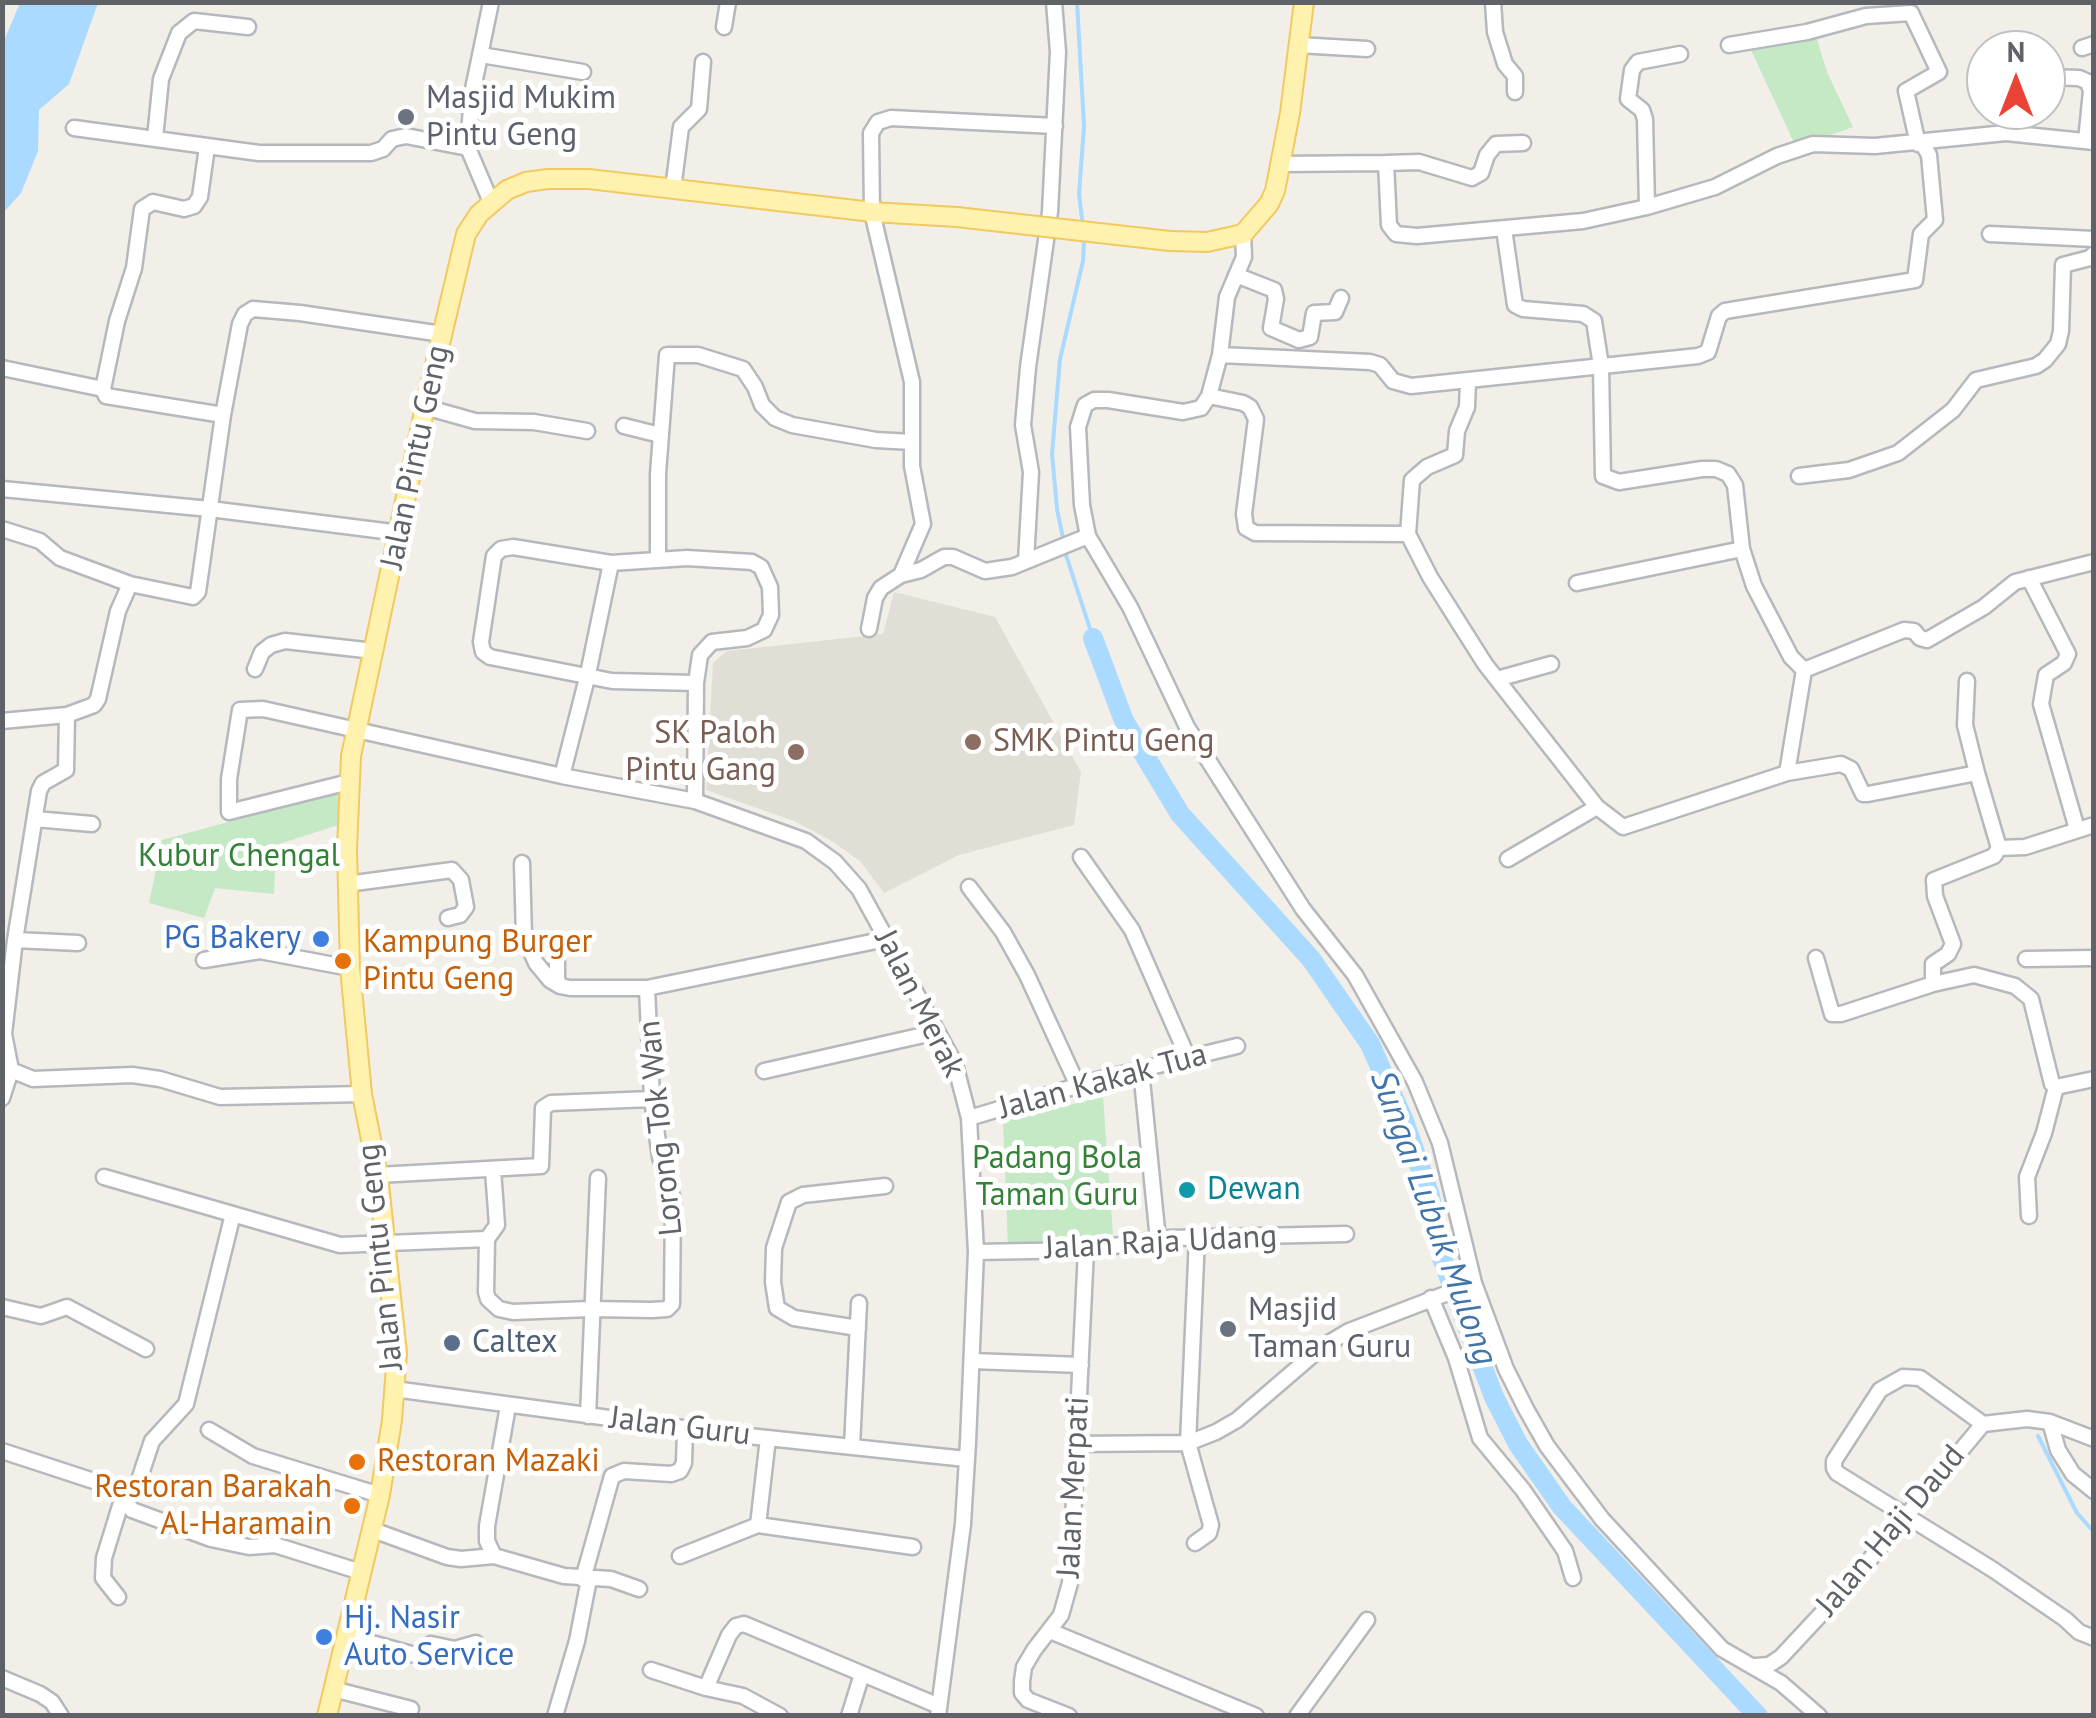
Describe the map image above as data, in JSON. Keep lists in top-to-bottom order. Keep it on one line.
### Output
{"streets":{"main road":["Jalan Pintu Geng"],"street":["Jalan Merak","Jalan Kakak Tua","Lorong Tok Wan","Jalan Raja Udang","Jalan Guru","Jalan Merpati","Jalan Haji Daud"]},"crossings":[["Jalan Pintu Geng","Jalan Merak"],["Jalan Pintu Geng","Jalan Guru"],["Jalan Merak","Jalan Kakak Tua"],["Jalan Merak","Jalan Raja Udang"],["Jalan Merak","Jalan Guru"],["Jalan Raja Udang","Jalan Merpati"]],"water":["Sungai Lubuk Mulong"],"parks":["Kubur Chengal","Padang Bola Taman Guru"],"places":["Masjid Mukim Pintu Geng","SMK Pintu Geng","SK Paloh Pintu Gang","PG Bakery","Kampung Burger Pintu Geng","Dewan","Masjid Taman Guru","Caltex","Restoran Mazaki","Restoran Barakah Al-Haramain","Hj. Nasir Auto Service"],"north":"top"}
